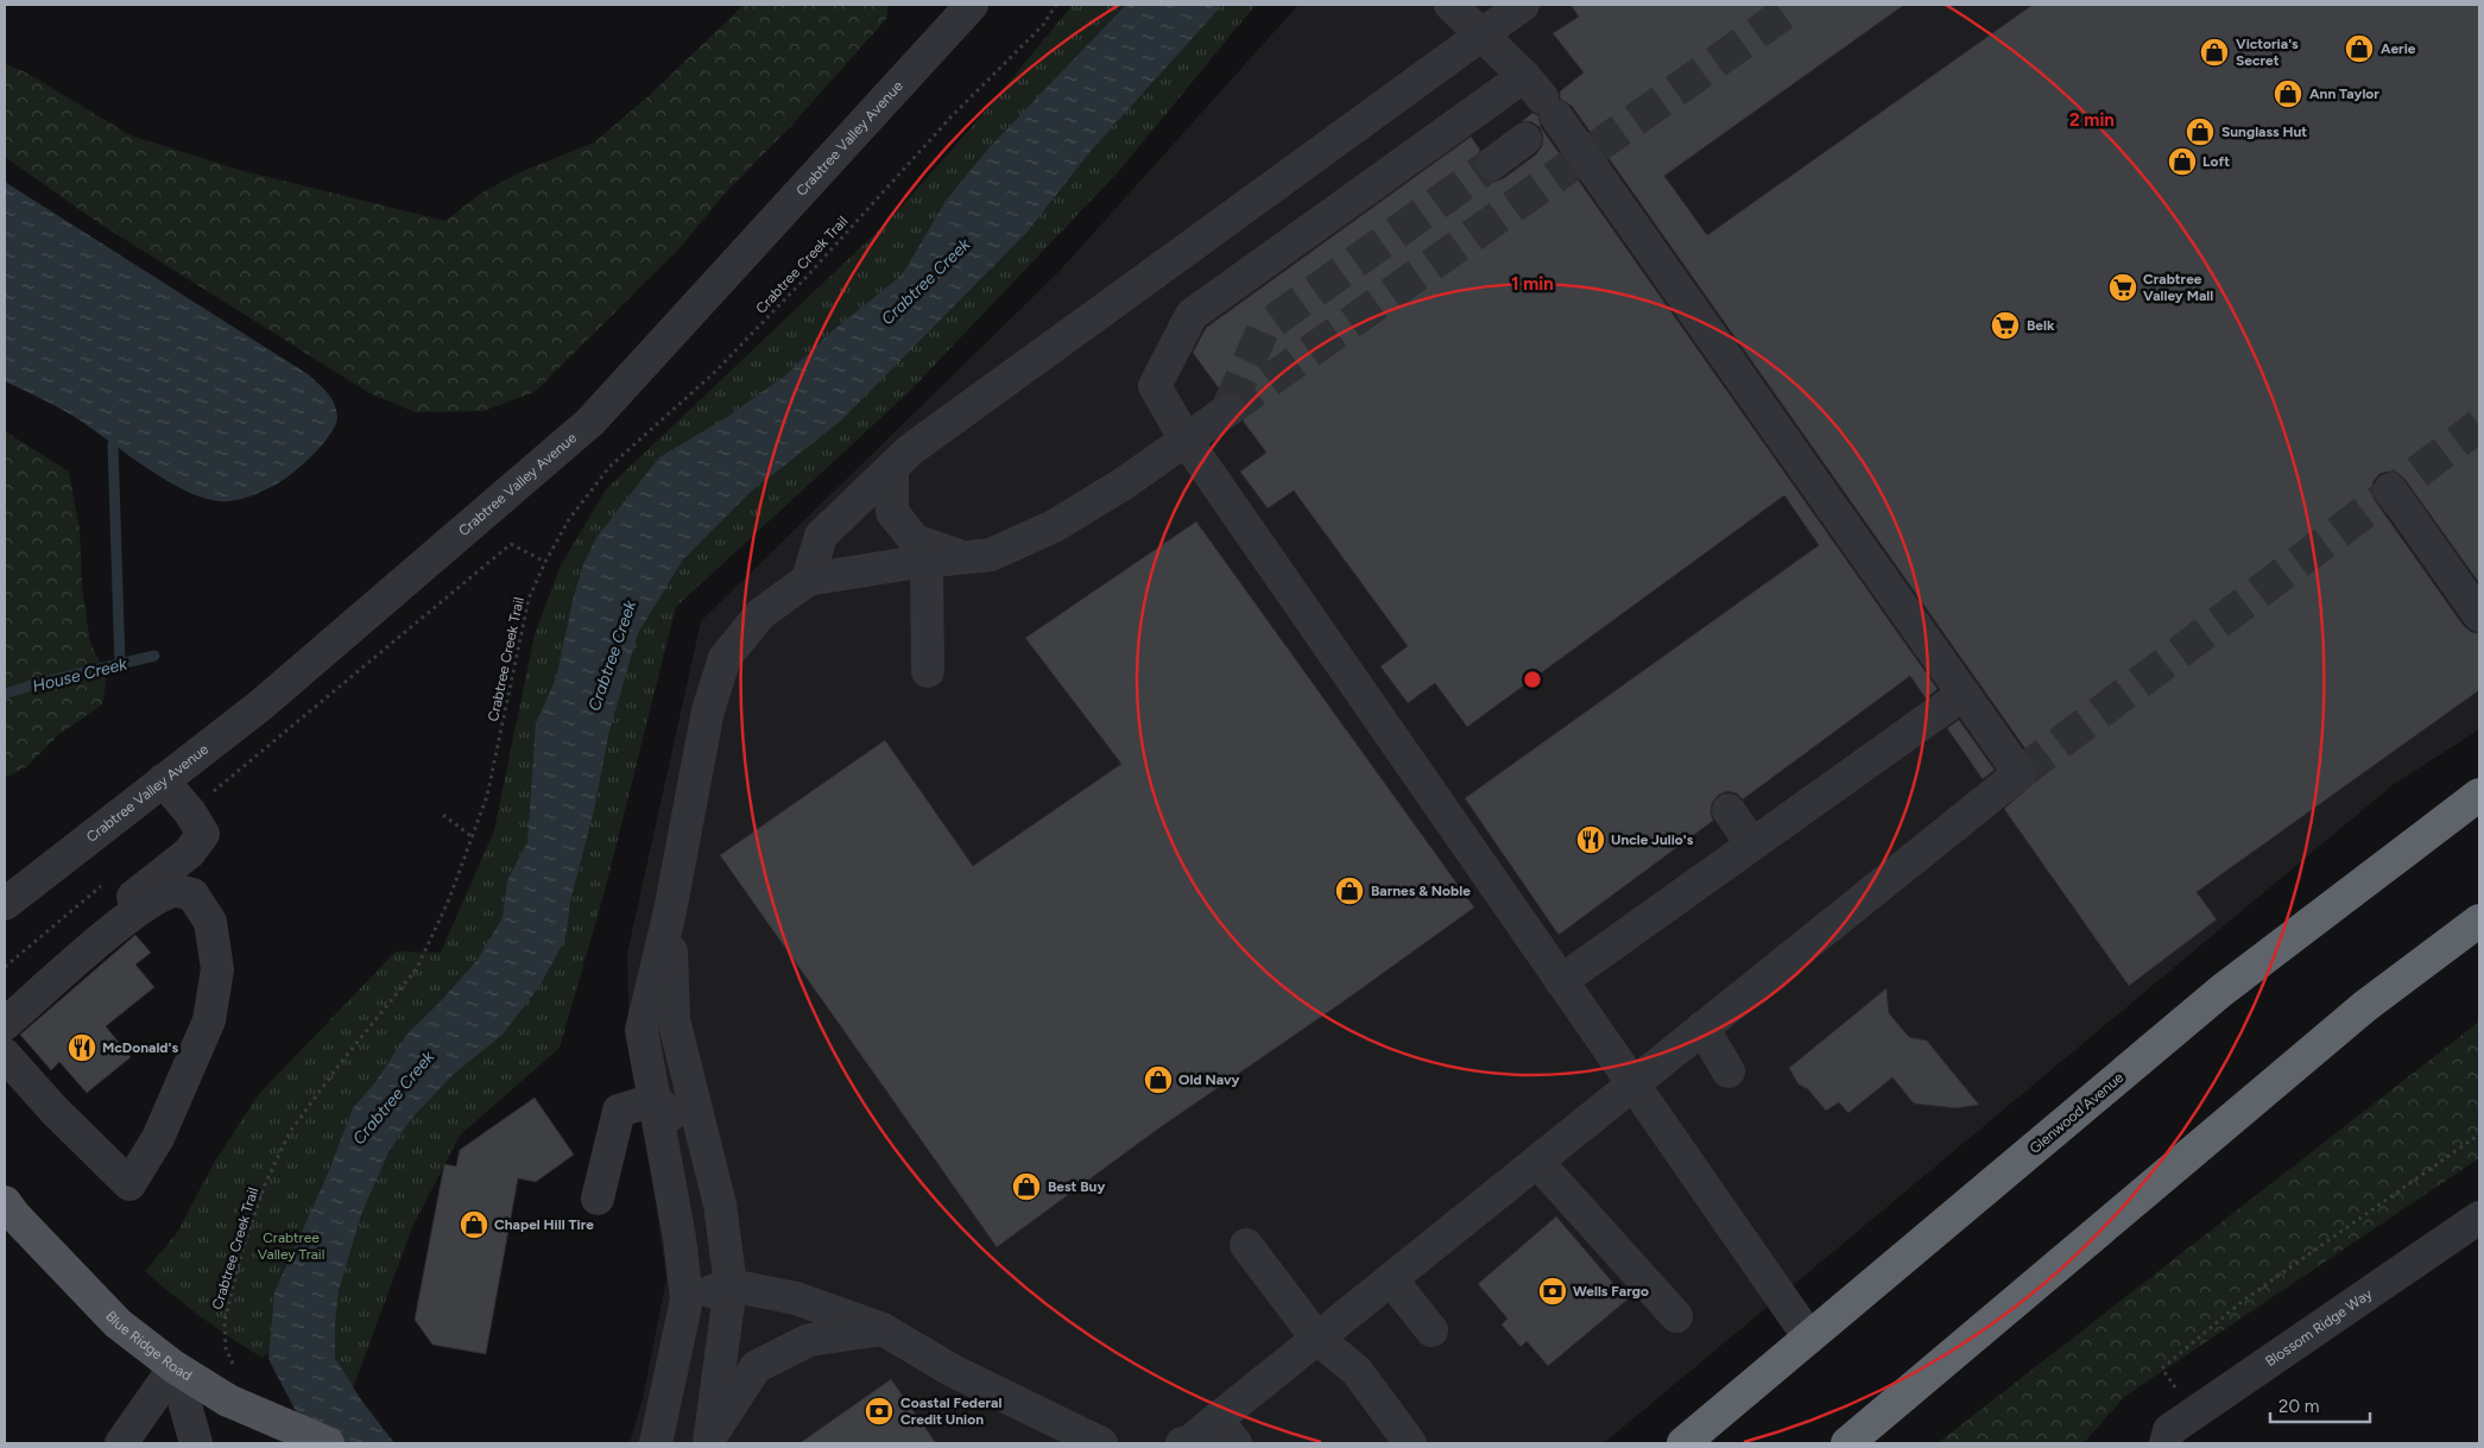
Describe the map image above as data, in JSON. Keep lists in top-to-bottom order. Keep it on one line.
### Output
{"streets":{"highway":["Glenwood Avenue"],"main road":["Blue Ridge Road"],"street":["Crabtree Valley Avenue","Blossom Ridge Way"],"path":["Crabtree Creek Trail"]},"water":["Crabtree Creek","House Creek"],"parks":["Crabtree Valley Trail"],"places":{"shop":["Aerie","Victoria's Secret","Ann Taylor","Sunglass Hut","Loft","Barnes & Noble","Old Navy","Best Buy","Chapel Hill Tire"],"supermarket":["Crabtree Valley Mall","Belk"],"restaurant":["Uncle Julio's","McDonald's"],"bank":["Wells Fargo","Coastal Federal Credit Union"]},"scale_bar":"20 m","rings":["2 min","1 min"]}
